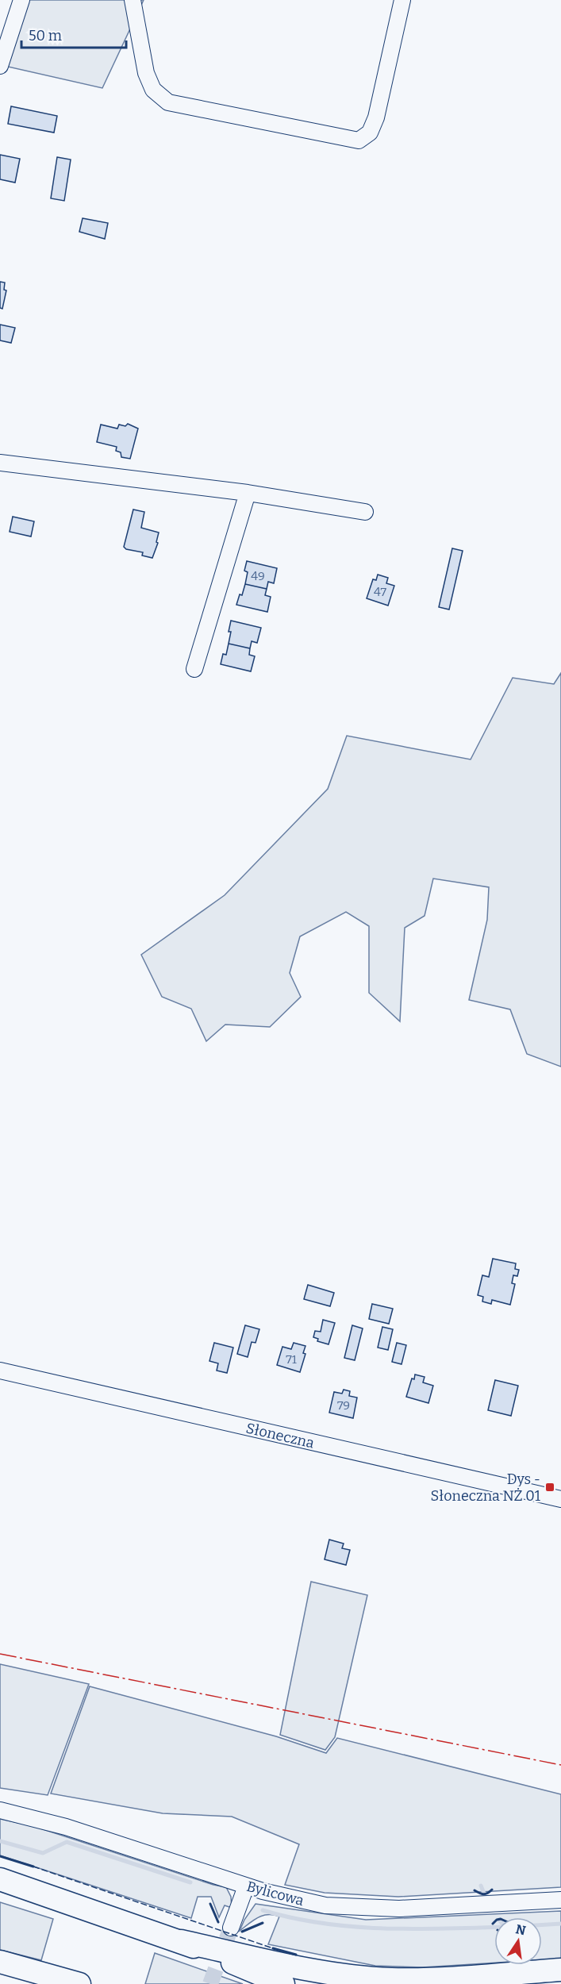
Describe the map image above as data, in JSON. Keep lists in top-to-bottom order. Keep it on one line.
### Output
{"streets":{"street":["Słoneczna","Bylicowa"]},"places":{"transit":["Dys - Słoneczna NŻ 01"]},"house_numbers":["49","47","71","79"],"scale_bar":"50 m","north":"top"}
